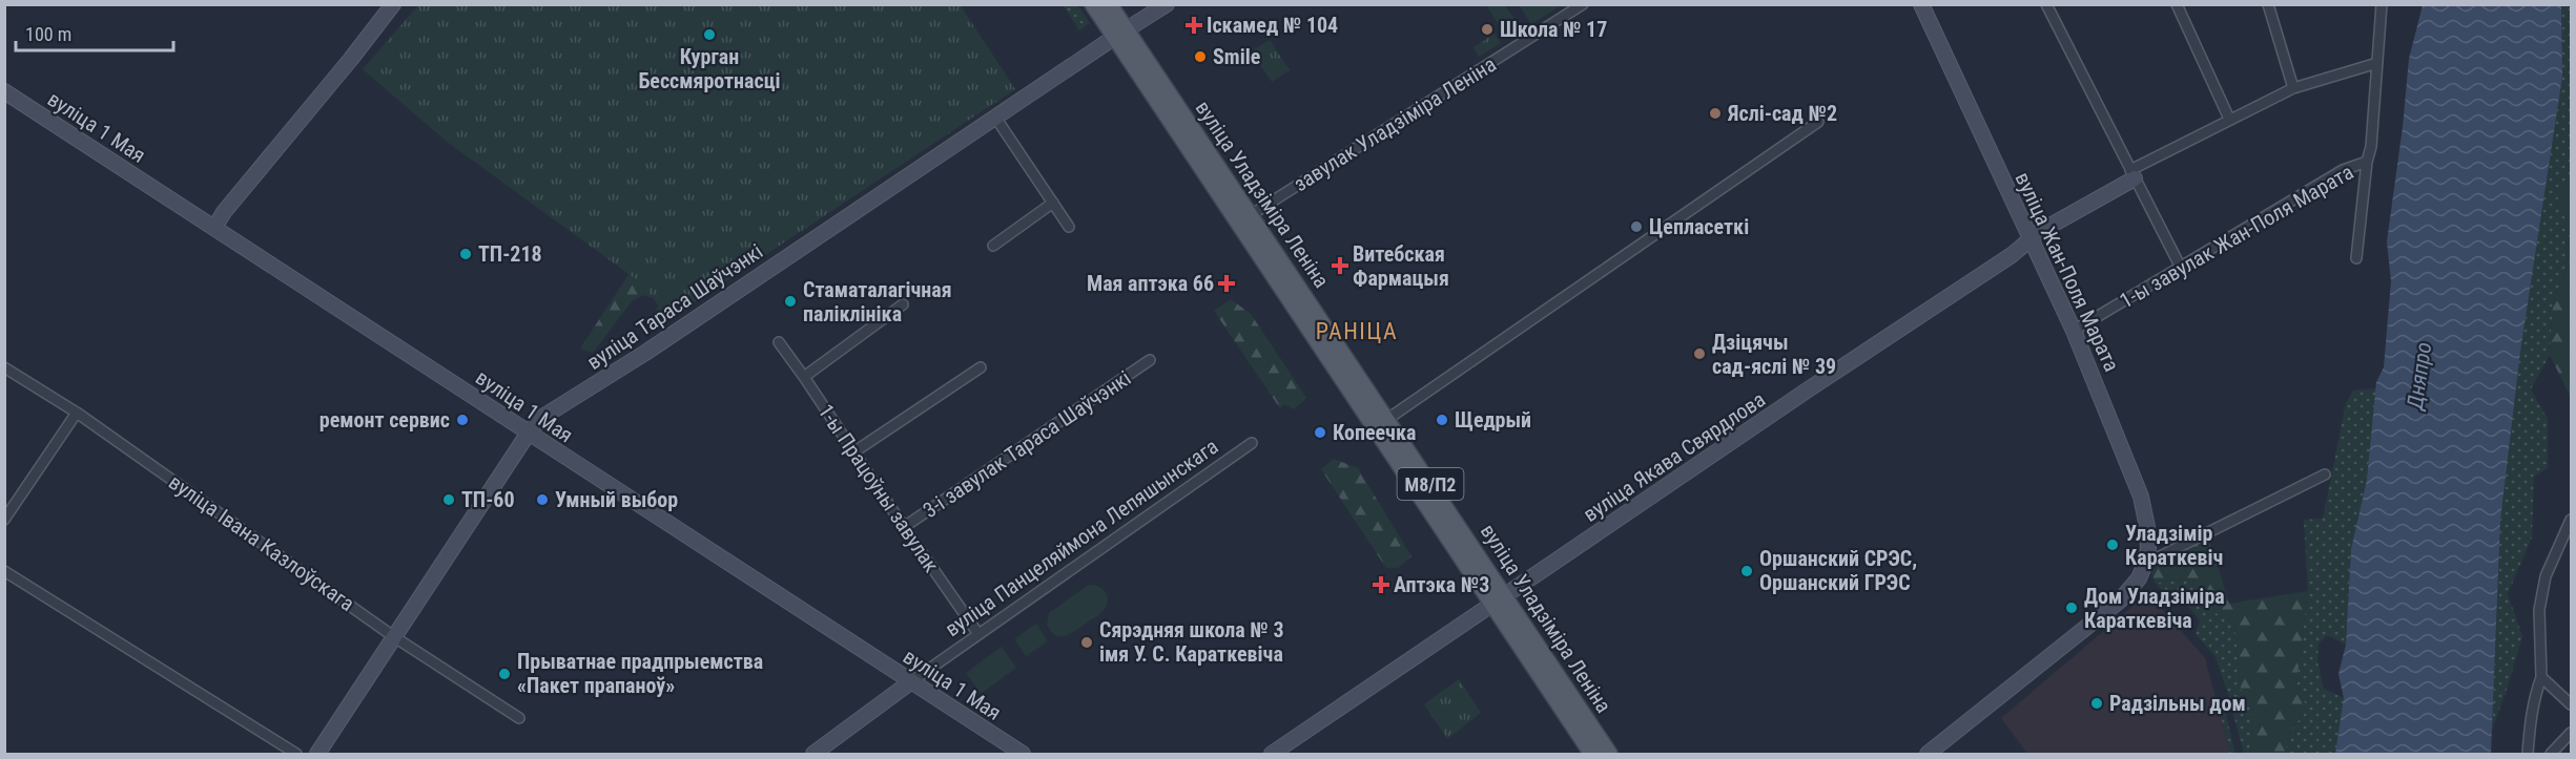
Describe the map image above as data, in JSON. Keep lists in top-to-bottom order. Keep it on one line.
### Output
{"streets":{"main road":["вуліца Уладзіміра Леніна","М8/П2"],"street":["завулак Уладзіміра Леніна","вуліца 1 Мая","1-ы завулак Жан-Поля Марата","вуліца Жан-Поля Марата","вуліца Тараса Шаўчэнкі","3-і завулак Тараса Шаўчэнкі","вуліца Якава Свярдлова","1-ы Працоўны завулак","вуліца Панцеляймона Лепяшынскага","вуліца Івана Казлоўскага"]},"crossings":[["завулак Уладзіміра Леніна","вуліца Уладзіміра Леніна"],["вуліца 1 Мая","вуліца Тараса Шаўчэнкі"],["вуліца 1 Мая","вуліца Панцеляймона Лепяшынскага"],["вуліца Уладзіміра Леніна","вуліца Тараса Шаўчэнкі"],["вуліца Уладзіміра Леніна","вуліца Якава Свярдлова"],["1-ы завулак Жан-Поля Марата","вуліца Жан-Поля Марата"],["1-ы завулак Жан-Поля Марата","вуліца Якава Свярдлова"],["вуліца Жан-Поля Марата","вуліца Якава Свярдлова"],["вуліца Тараса Шаўчэнкі","вуліца Івана Казлоўскага"],["3-і завулак Тараса Шаўчэнкі","1-ы Працоўны завулак"],["1-ы Працоўны завулак","вуліца Панцеляймона Лепяшынскага"]],"districts":["РАНІЦА"],"water":["Дняпро"],"places":{"health":["Іскамед № 104","Витебская Фармацыя","Мая аптэка 66","Аптэка №3"],"other":["Школа № 17","Курган Бессмяротнасці","Smile","Яслі-сад №2","Цепласеткі","ТП-218","Стаматалагічная паліклініка","Дзіцячы сад-яслі № 39","ремонт сервис","Щедрый","Копеечка","ТП-60","Умный выбор","Уладзімір Караткевіч","Оршанский СРЭС, Оршанский ГРЭС","Дом Уладзіміра Караткевіча","Сярэдняя школа № 3 імя У. С. Караткевіча","Прыватнае прадпрыемства «Пакет прапаноў»","Радзільны дом"]},"scale_bar":"100 m"}
